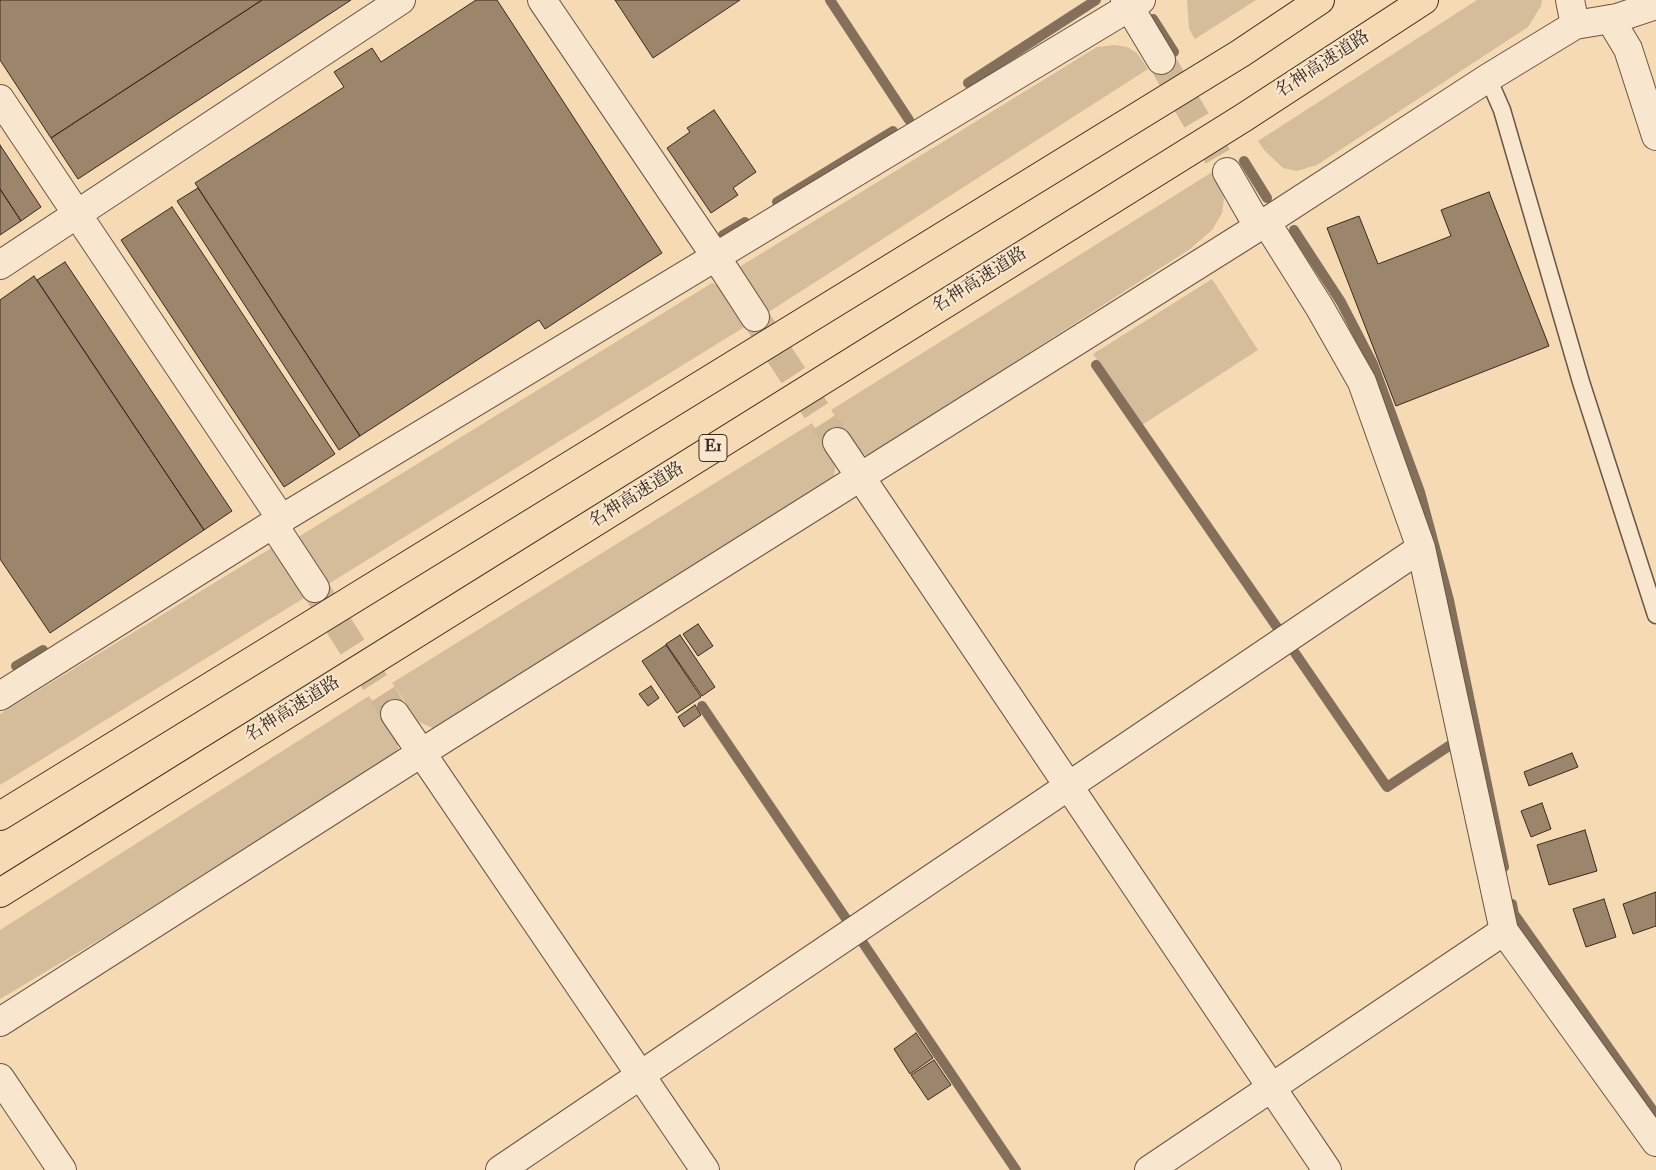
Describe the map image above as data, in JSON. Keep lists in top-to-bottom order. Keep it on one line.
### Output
{"streets":{"highway":["名神高速道路","E1"]}}
